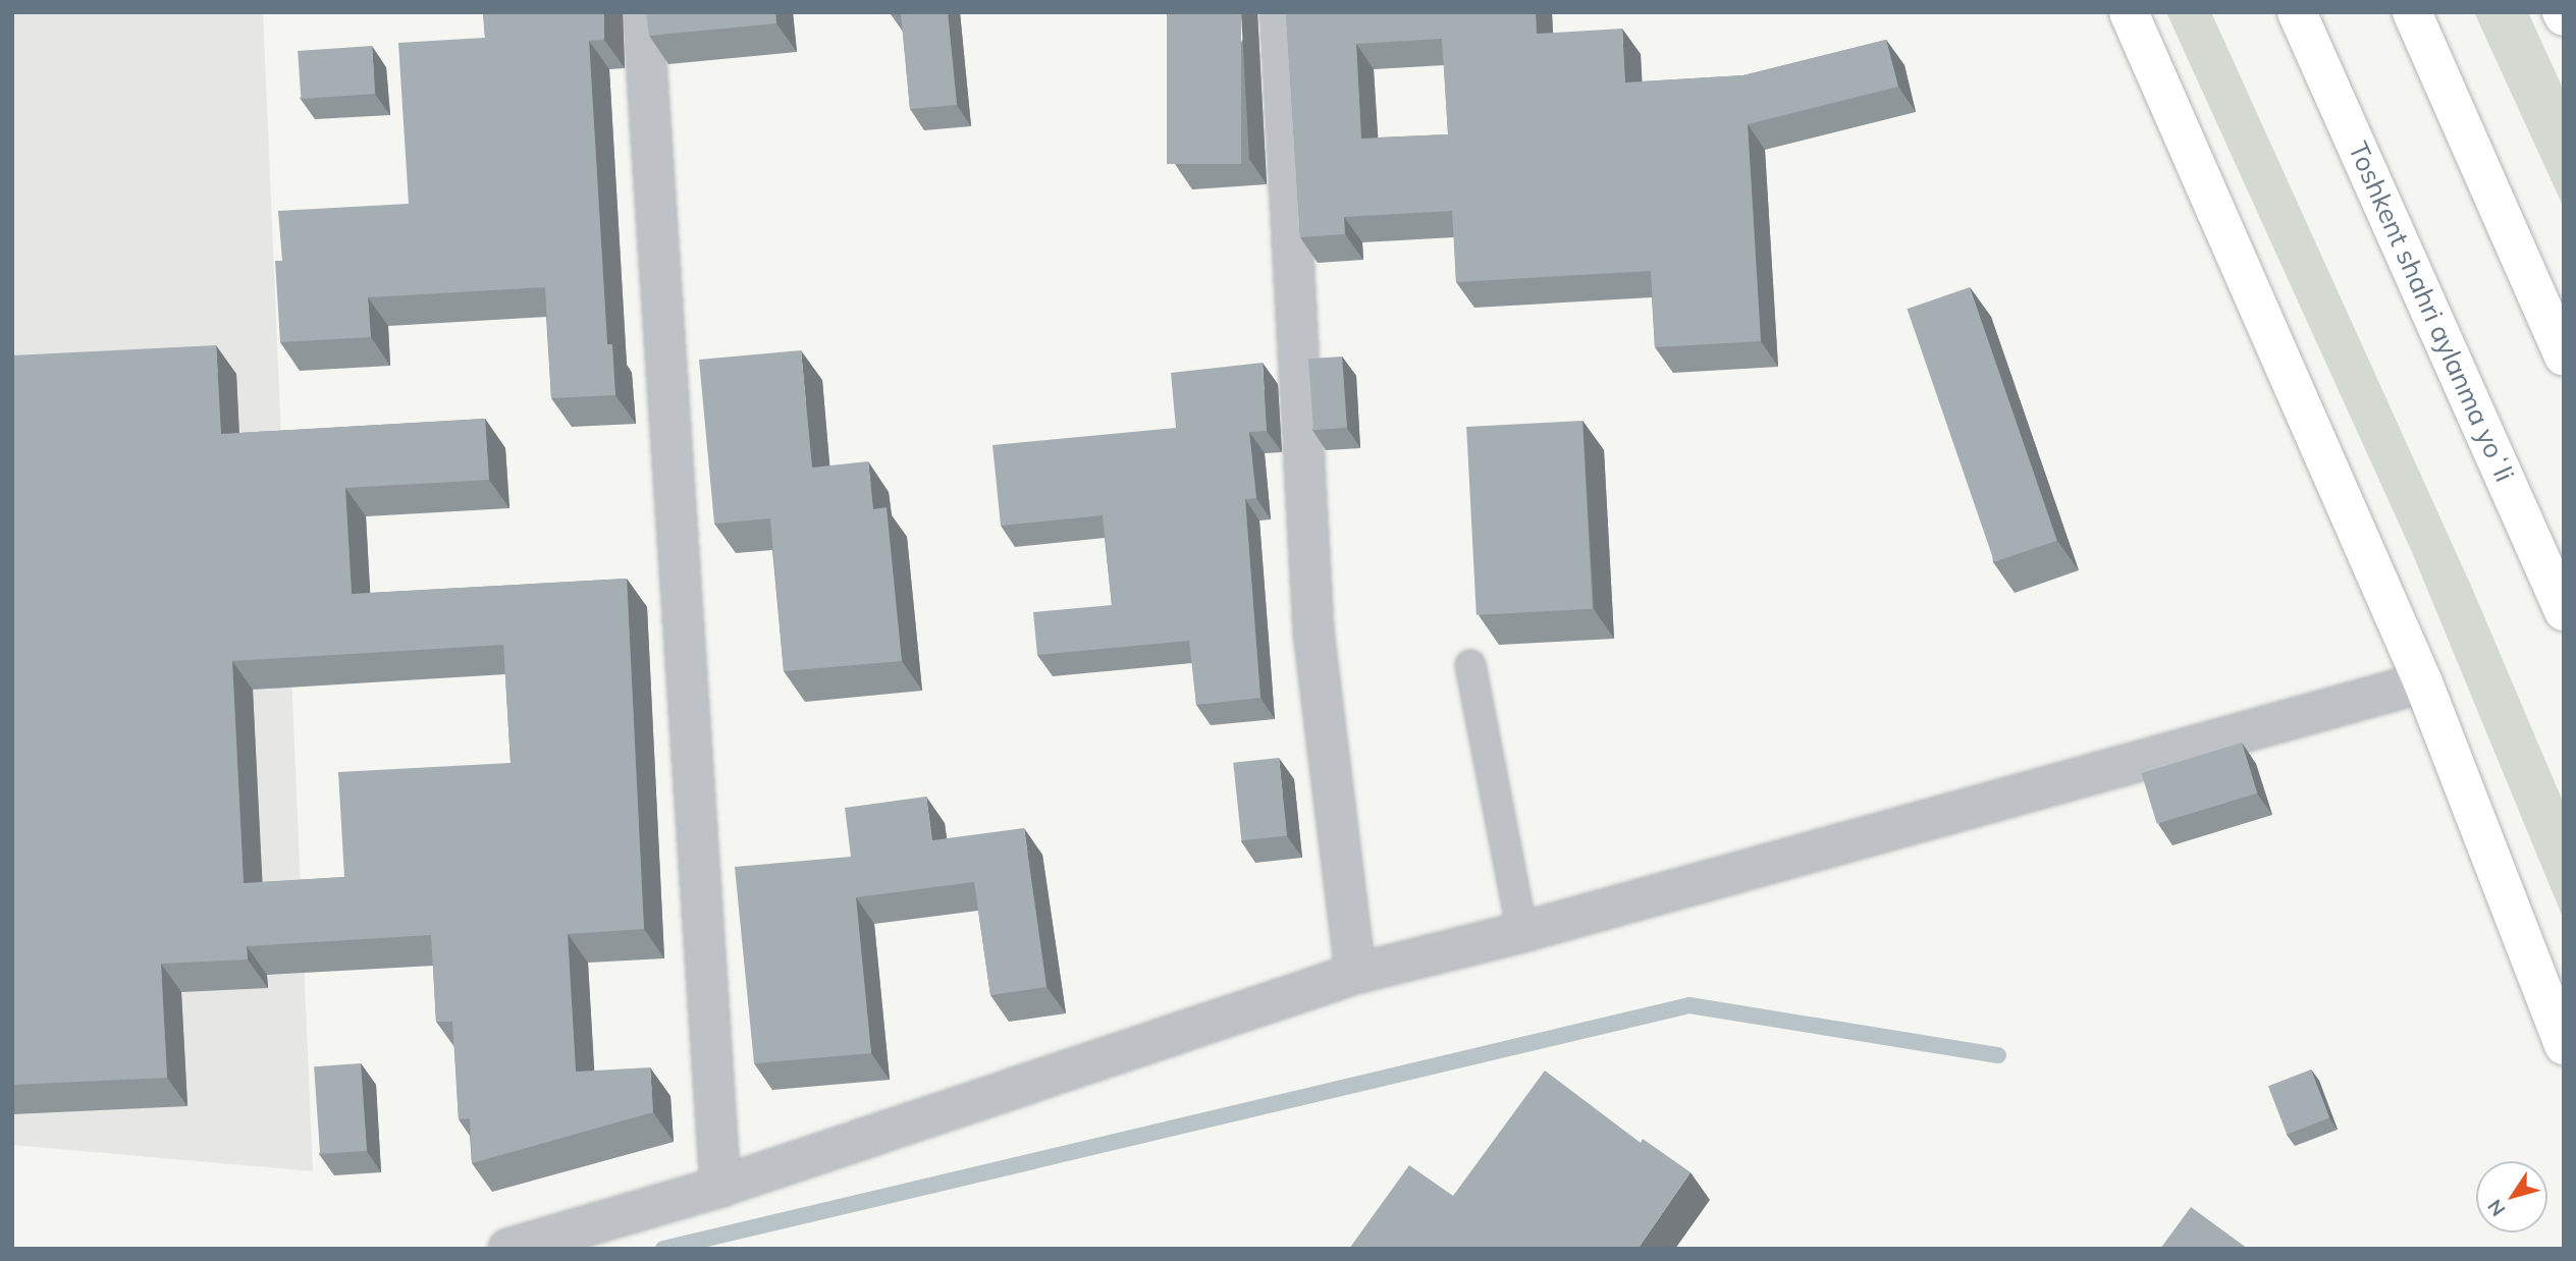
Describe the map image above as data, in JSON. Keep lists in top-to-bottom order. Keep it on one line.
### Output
{"streets":{"highway":["Toshkent shahri aylanma yoʻli"]},"north":"bottom left"}
